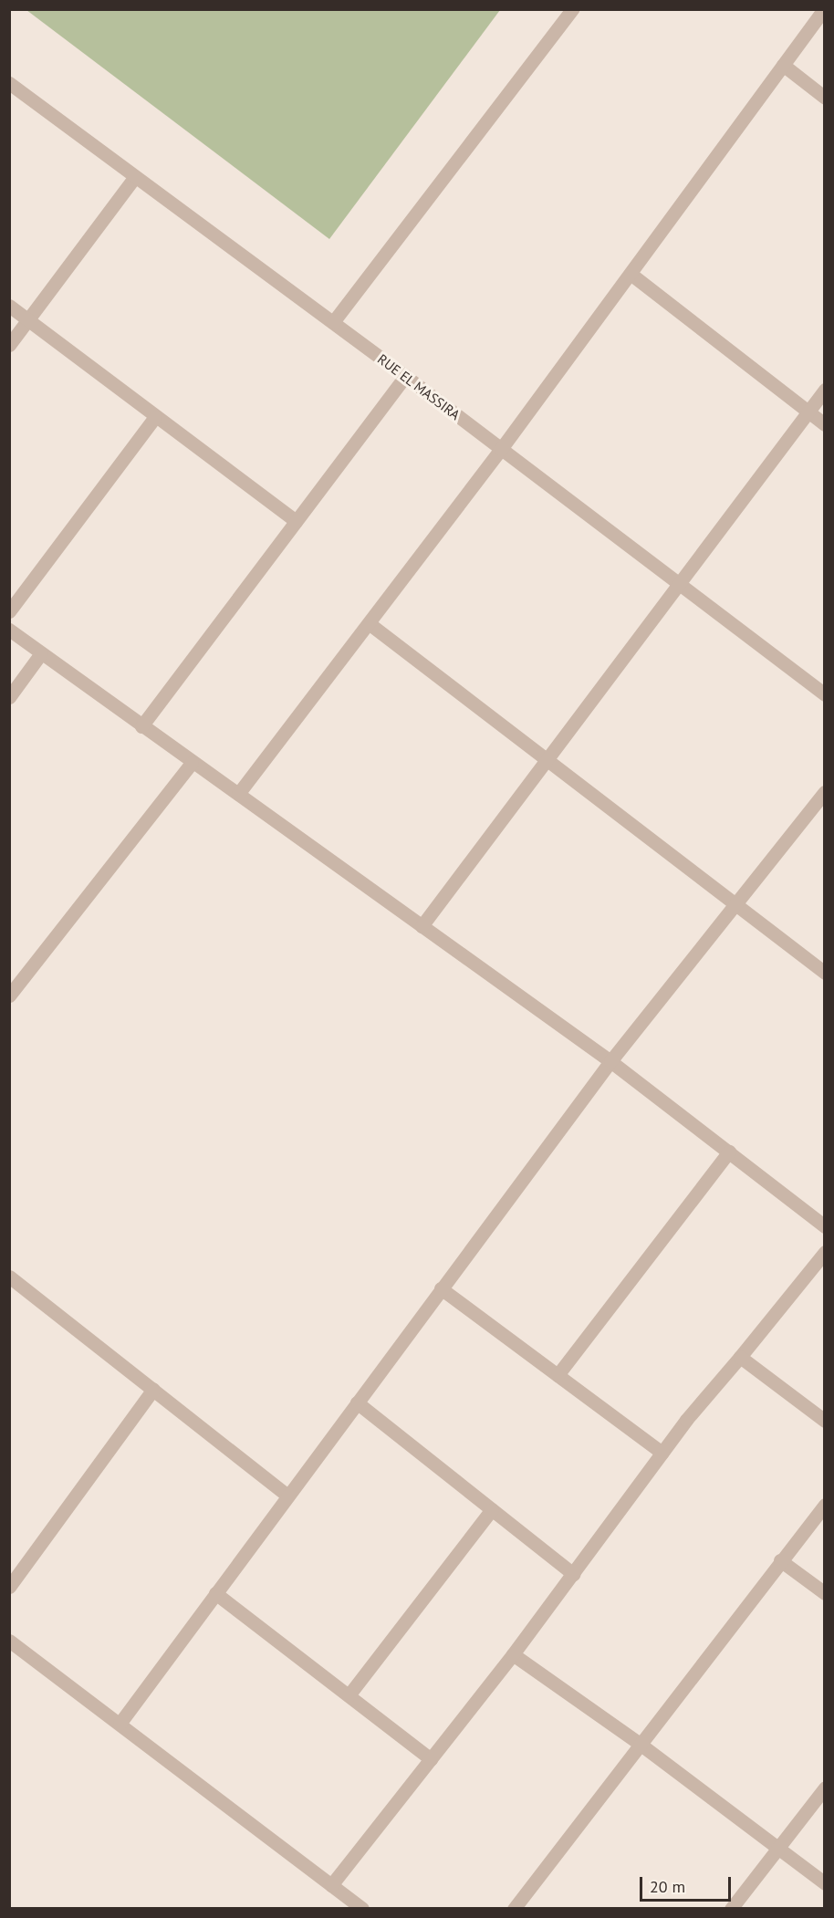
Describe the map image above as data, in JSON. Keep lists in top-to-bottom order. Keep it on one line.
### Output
{"streets":{"street":["RUE EL MASSIRA"]},"scale_bar":"20 m"}
